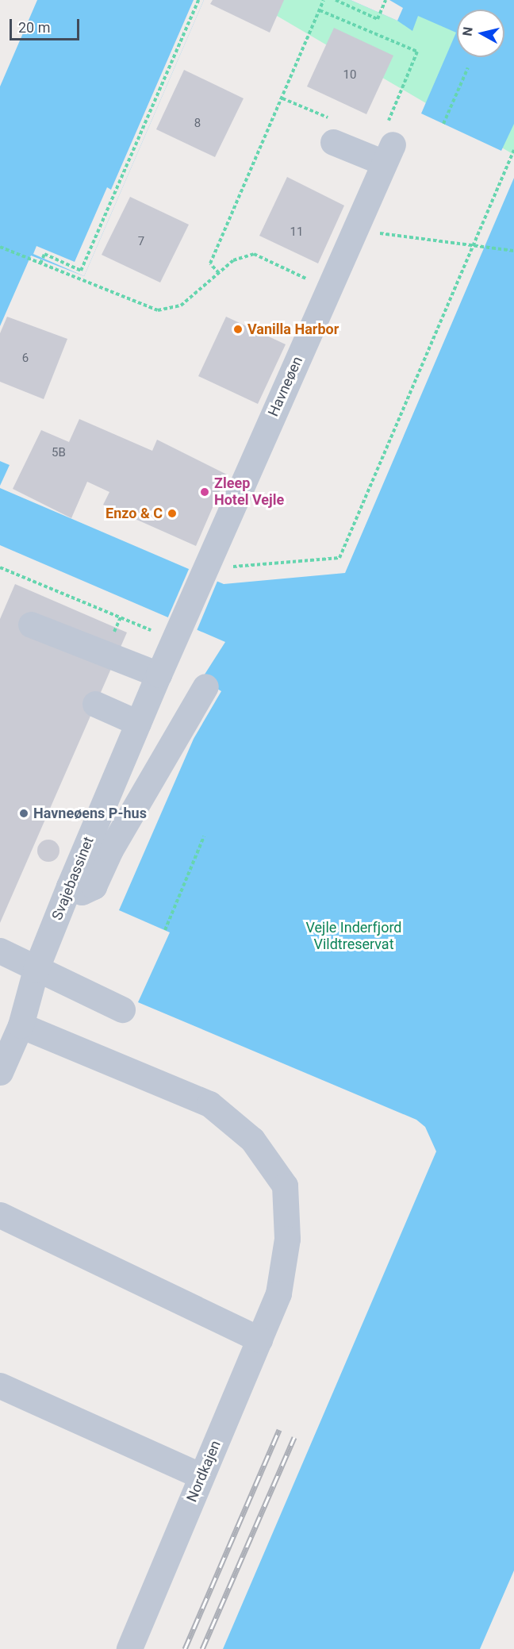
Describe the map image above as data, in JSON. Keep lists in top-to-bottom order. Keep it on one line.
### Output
{"streets":{"street":["Havneøen","Svajebassinet","Nordkajen"]},"crossings":[["Havneøen","Svajebassinet"],["Svajebassinet","Nordkajen"]],"parks":["Vejle Inderfjord Vildtreservat"],"places":["Vanilla Harbor","Zleep Hotel Vejle","Enzo & C","Havneøens P-hus"],"house_numbers":["10","8","11","7","6","5B"],"scale_bar":"20 m","north":"left"}
